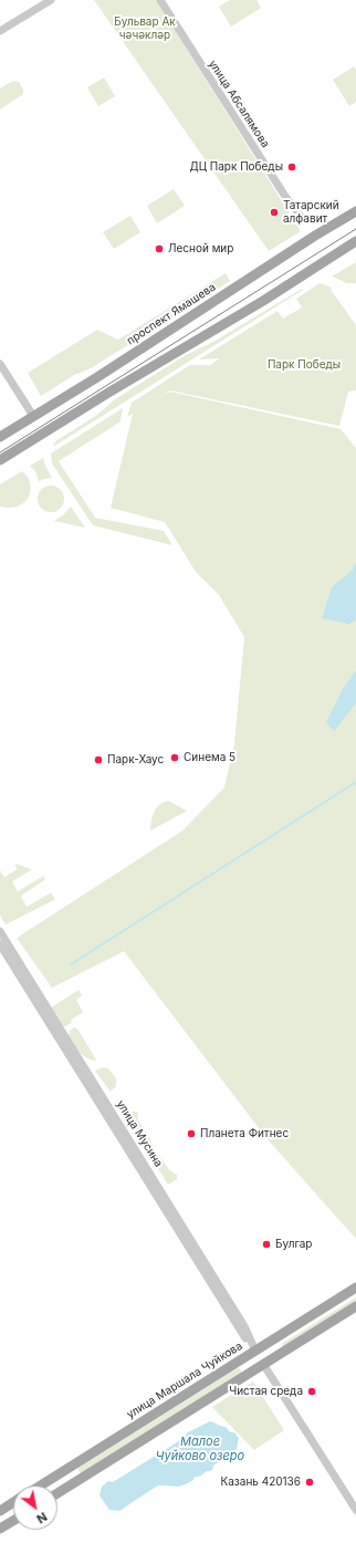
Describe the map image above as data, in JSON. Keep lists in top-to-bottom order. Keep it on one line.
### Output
{"streets":{"main road":["проспект Ямашева","улица Мусина","улица Маршала Чуйкова"],"street":["улица Абсалямова"]},"crossings":[["улица Мусина","улица Маршала Чуйкова"]],"water":["Малое Чуйково озеро"],"parks":["Бульвар Ак чәчәкләр","Парк Победы"],"places":["ДЦ Парк Победы","Татарский алфавит","Лесной мир","Синема 5","Парк-Хаус","Планета Фитнес","Булгар","Чистая среда","Казань 420136"],"north":"bottom right"}
